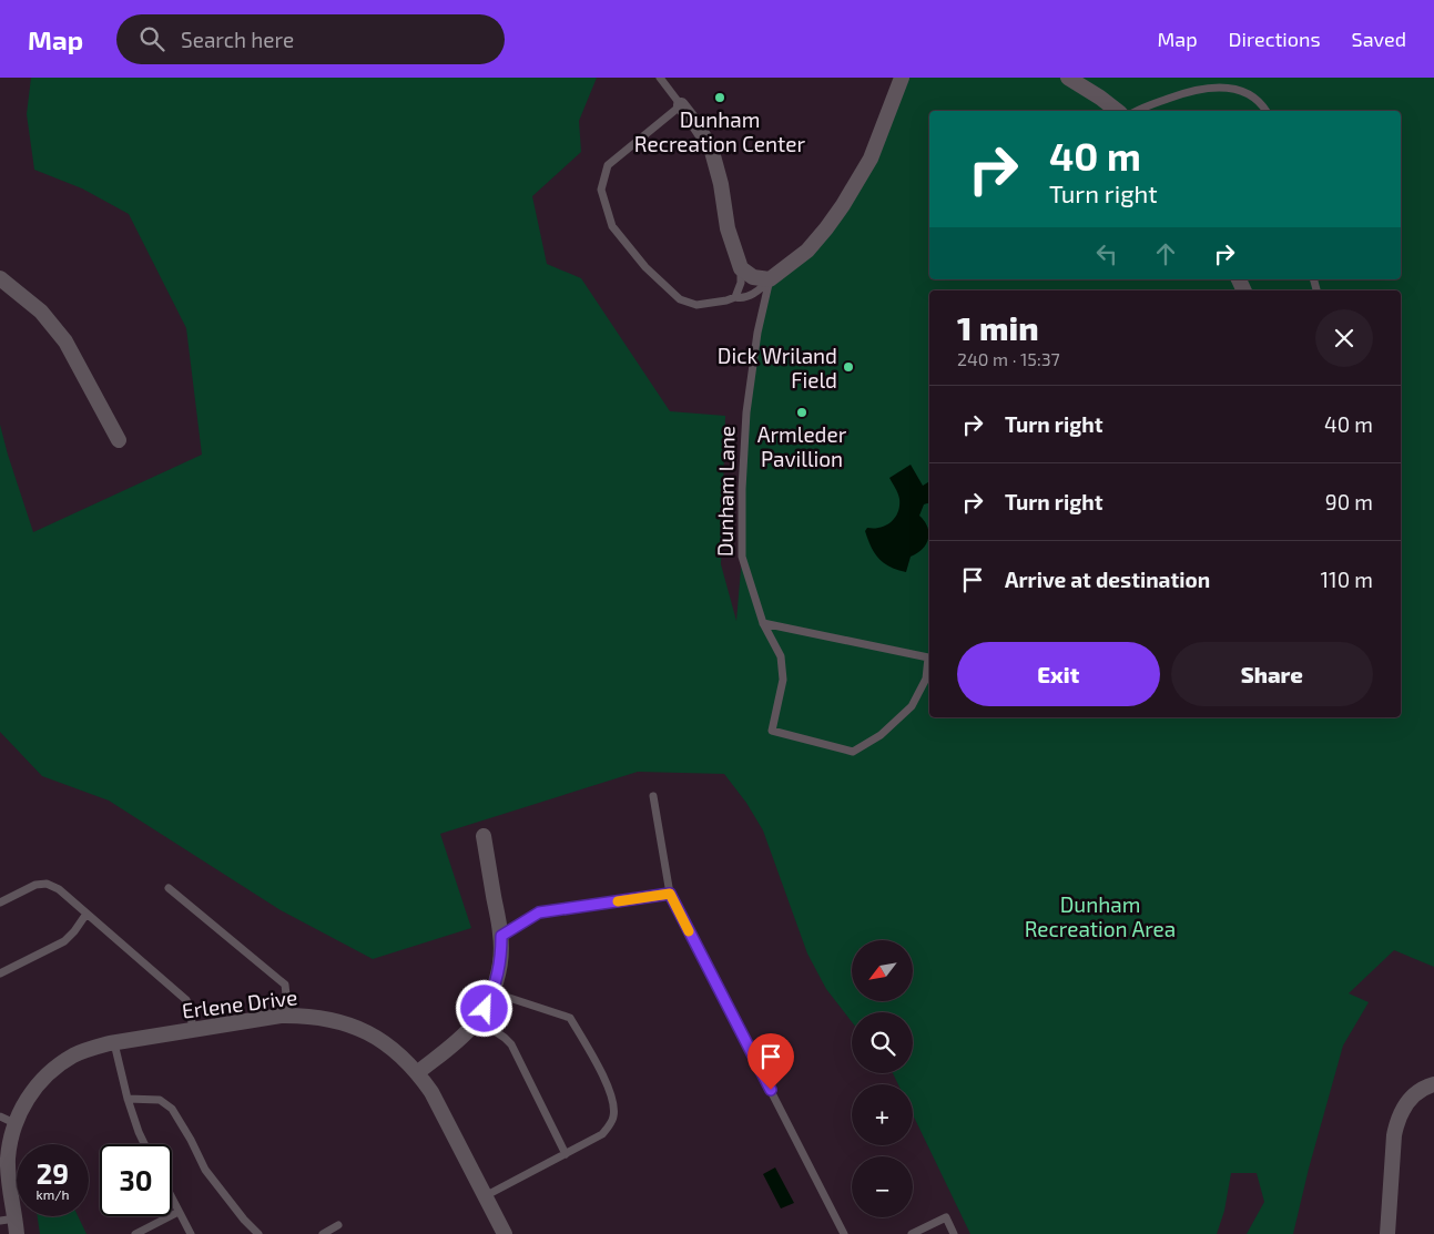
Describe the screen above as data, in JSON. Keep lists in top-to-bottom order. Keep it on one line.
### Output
{"streets":{"street":["Erlene Drive"],"lane":["Dunham Lane"]},"parks":["Dunham Recreation Area"],"places":["Dunham Recreation Center","Dick Wriland Field","Armleder Pavillion"],"north":"bottom left","page":{"header":"Map","search":"Search here","nav":["Map","Directions","Saved"],"turn":["40 m","Turn right"],"heading":["1 min","240 m · 15:37"],"list":[{"name":"Turn right","value":"40 m"},{"name":"Turn right","value":"90 m"},{"name":"Arrive at destination","value":"110 m"}],"buttons":["Exit","Share"],"map_buttons":["+","−"],"speed":"29 km/h","limit":"30"}}
